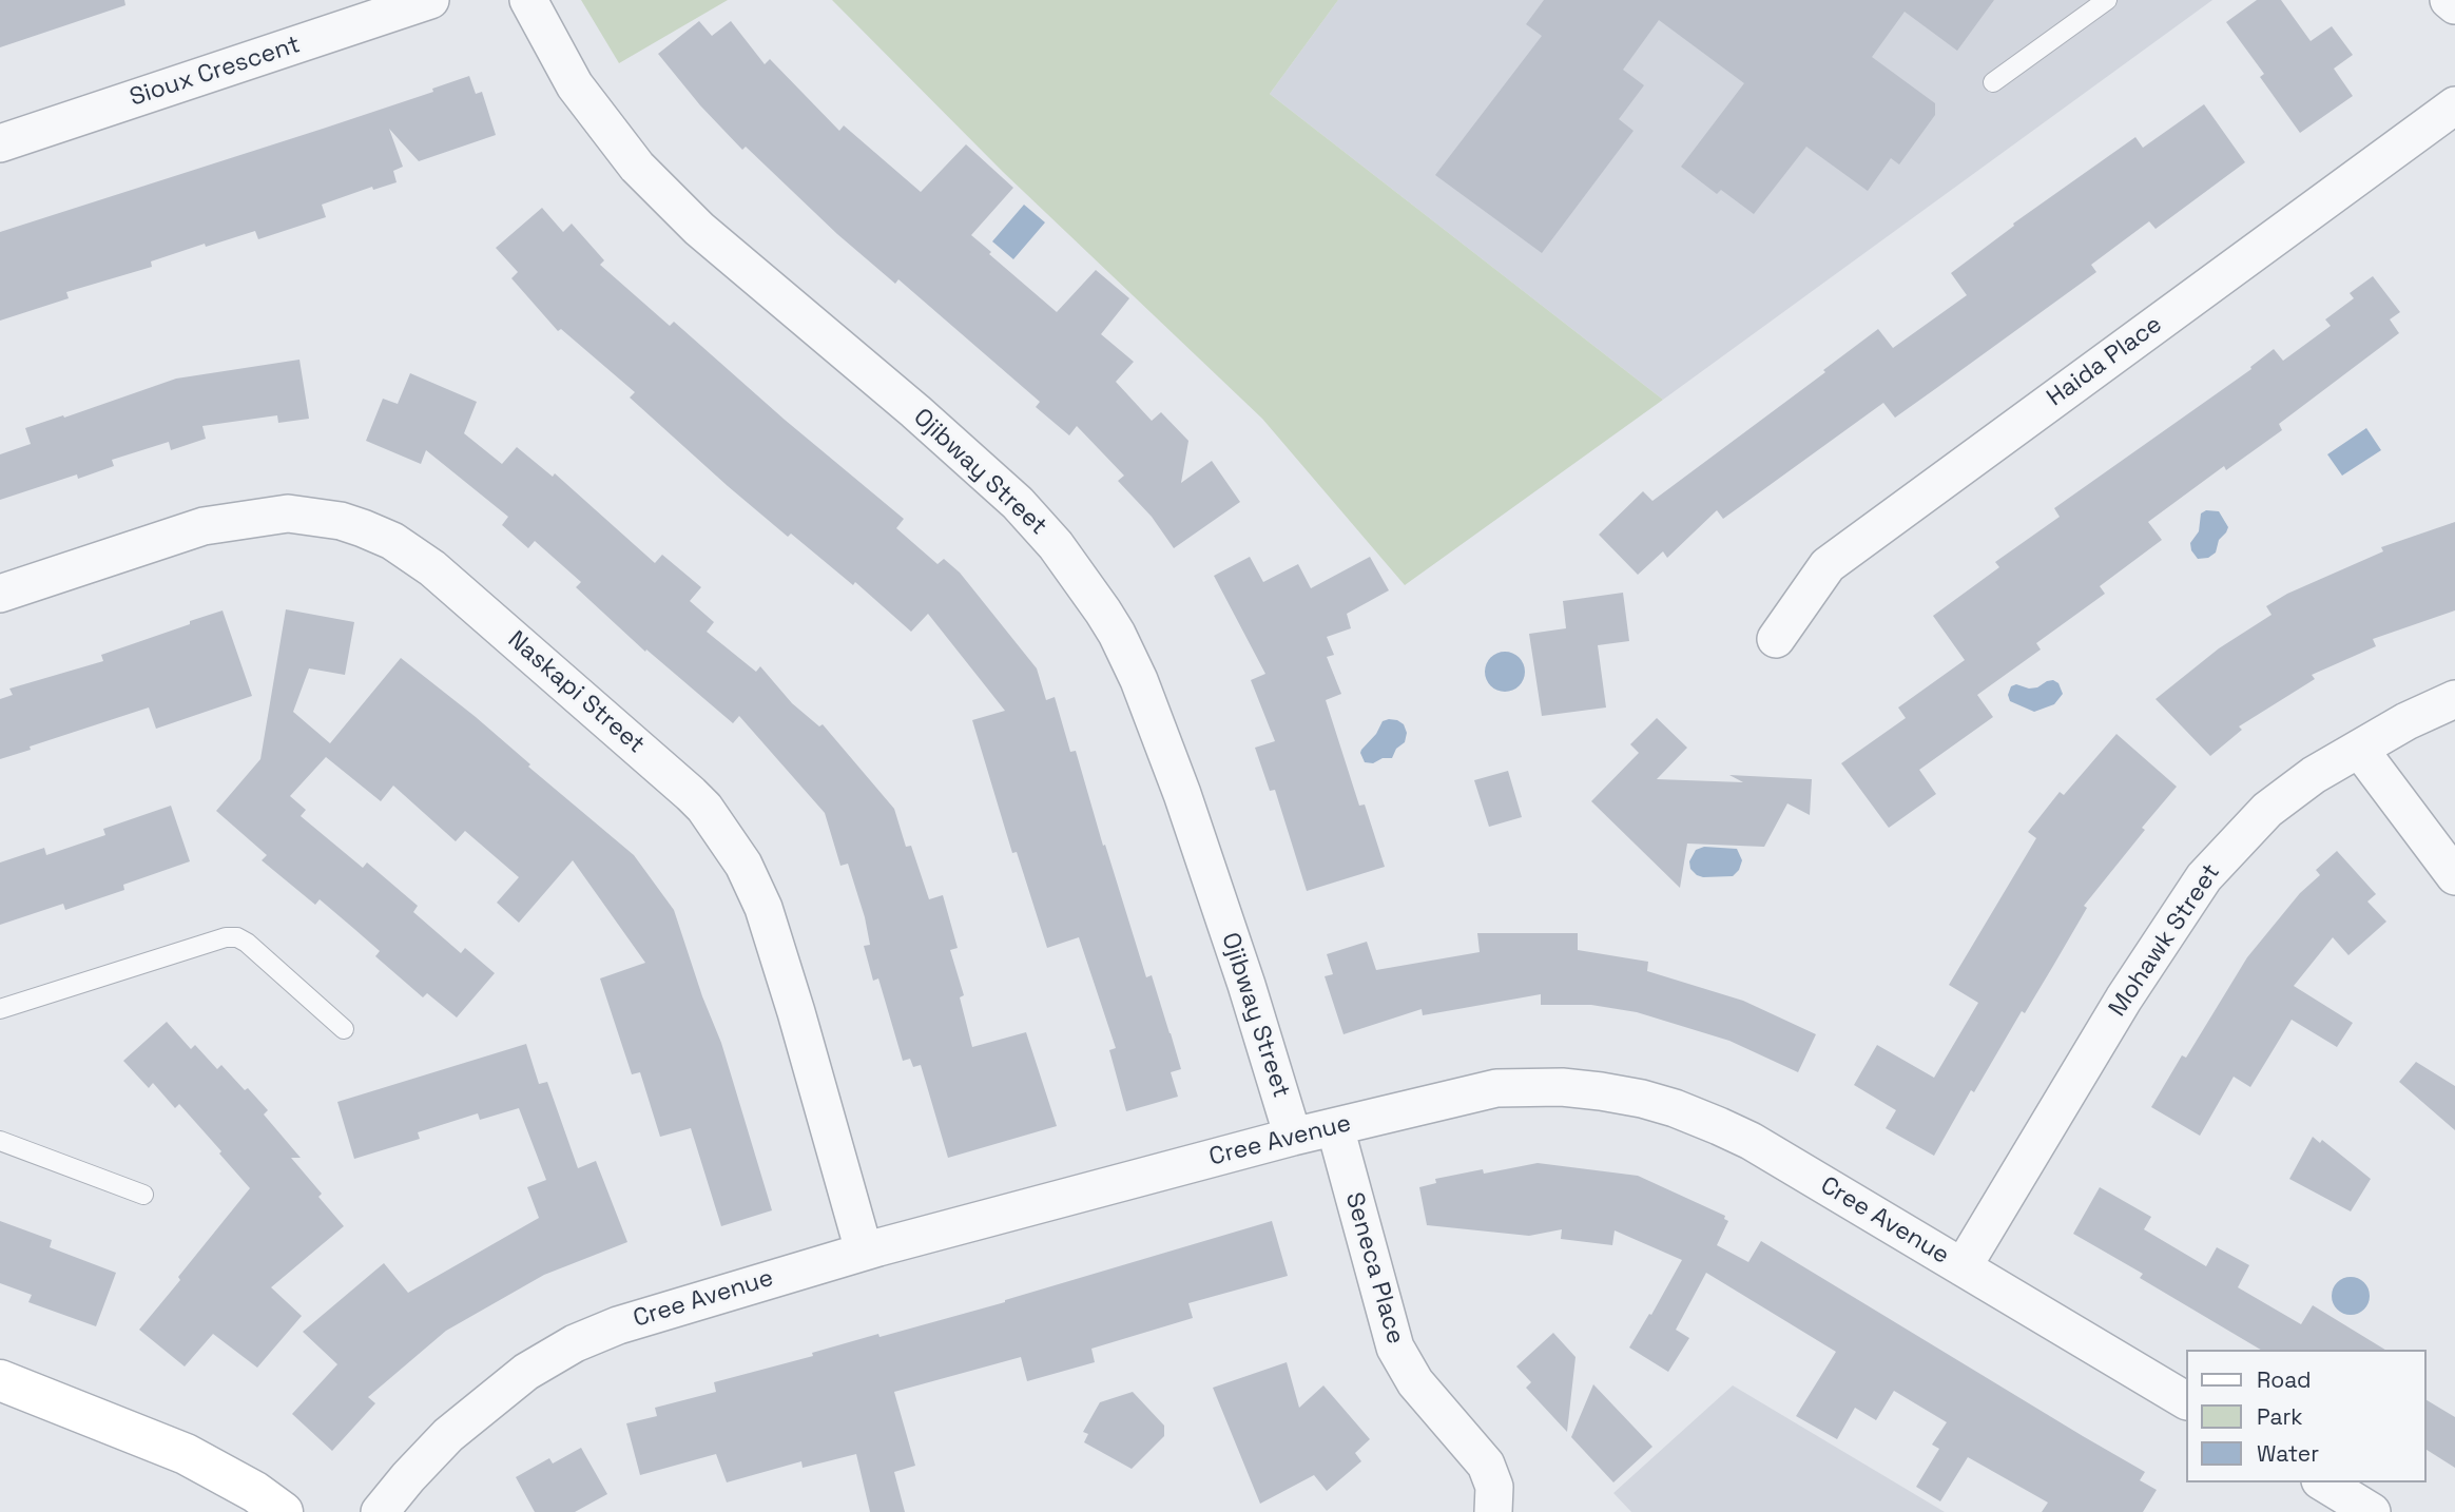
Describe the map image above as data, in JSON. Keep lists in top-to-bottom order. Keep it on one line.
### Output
{"streets":{"street":["Sioux Crescent","Haida Place","Ojibway Street","Naskapi Street","Mohawk Street","Cree Avenue","Seneca Place"]},"crossings":[["Ojibway Street","Cree Avenue"],["Naskapi Street","Cree Avenue"],["Mohawk Street","Cree Avenue"],["Cree Avenue","Seneca Place"]],"legend":["Road","Park","Water"]}
